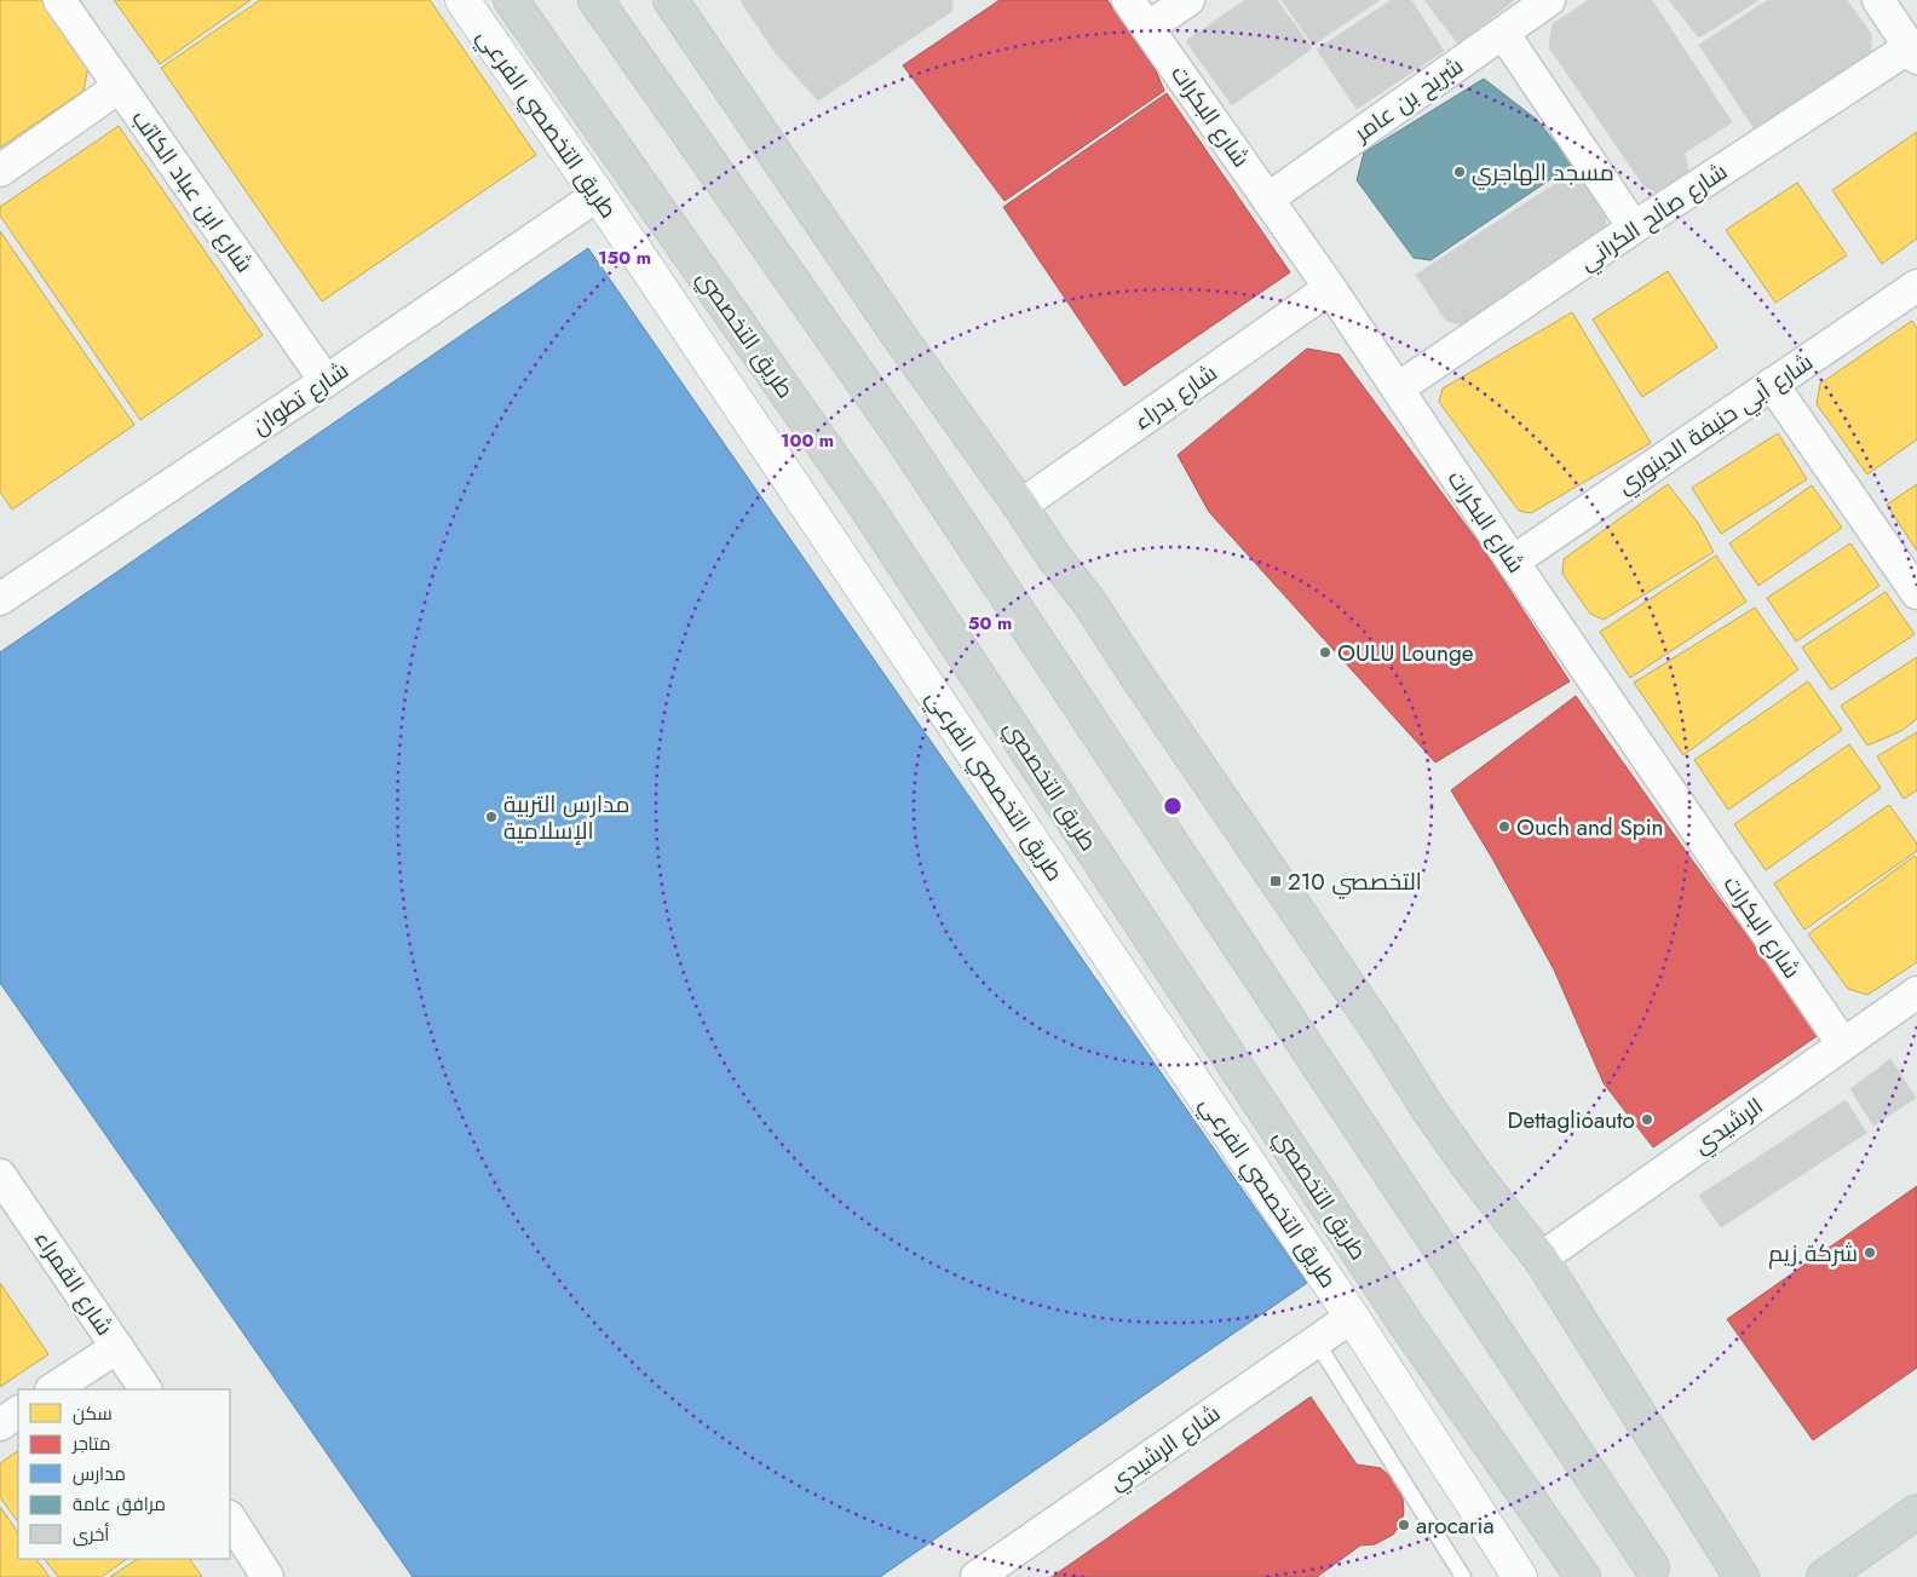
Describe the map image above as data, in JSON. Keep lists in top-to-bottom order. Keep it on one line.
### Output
{"streets":{"main road":["طريق التخصصي"],"street":["شريح بن عامر","شارع البكرات","طريق التخصصي الفرعي","شارع ابن عباد الكاتب","شارع صالح الكراني","شارع بدراء","شارع تطوان","شارع أبي حنيفة الدينوري","الرشيدي","شارع القمراء","شارع الرشيدي"]},"crossings":[["شريح بن عامر","شارع البكرات"],["شارع البكرات","شارع صالح الكراني"],["شارع البكرات","شارع بدراء"],["شارع البكرات","شارع أبي حنيفة الدينوري"],["شارع البكرات","الرشيدي"],["طريق التخصصي الفرعي","شارع تطوان"],["طريق التخصصي الفرعي","شارع الرشيدي"],["شارع ابن عباد الكاتب","شارع تطوان"]],"places":{"other":["مسجد الهاجري","OULU Lounge","مدارس التربية الإسلامية","Ouch and Spin","Dettaglioauto","شركة زيم","arocaria"],"transit":["التخصصي 210"]},"legend":["سكن","متاجر","مدارس","مرافق عامة","أخرى"],"rings":["150 m","100 m","50 m"]}
